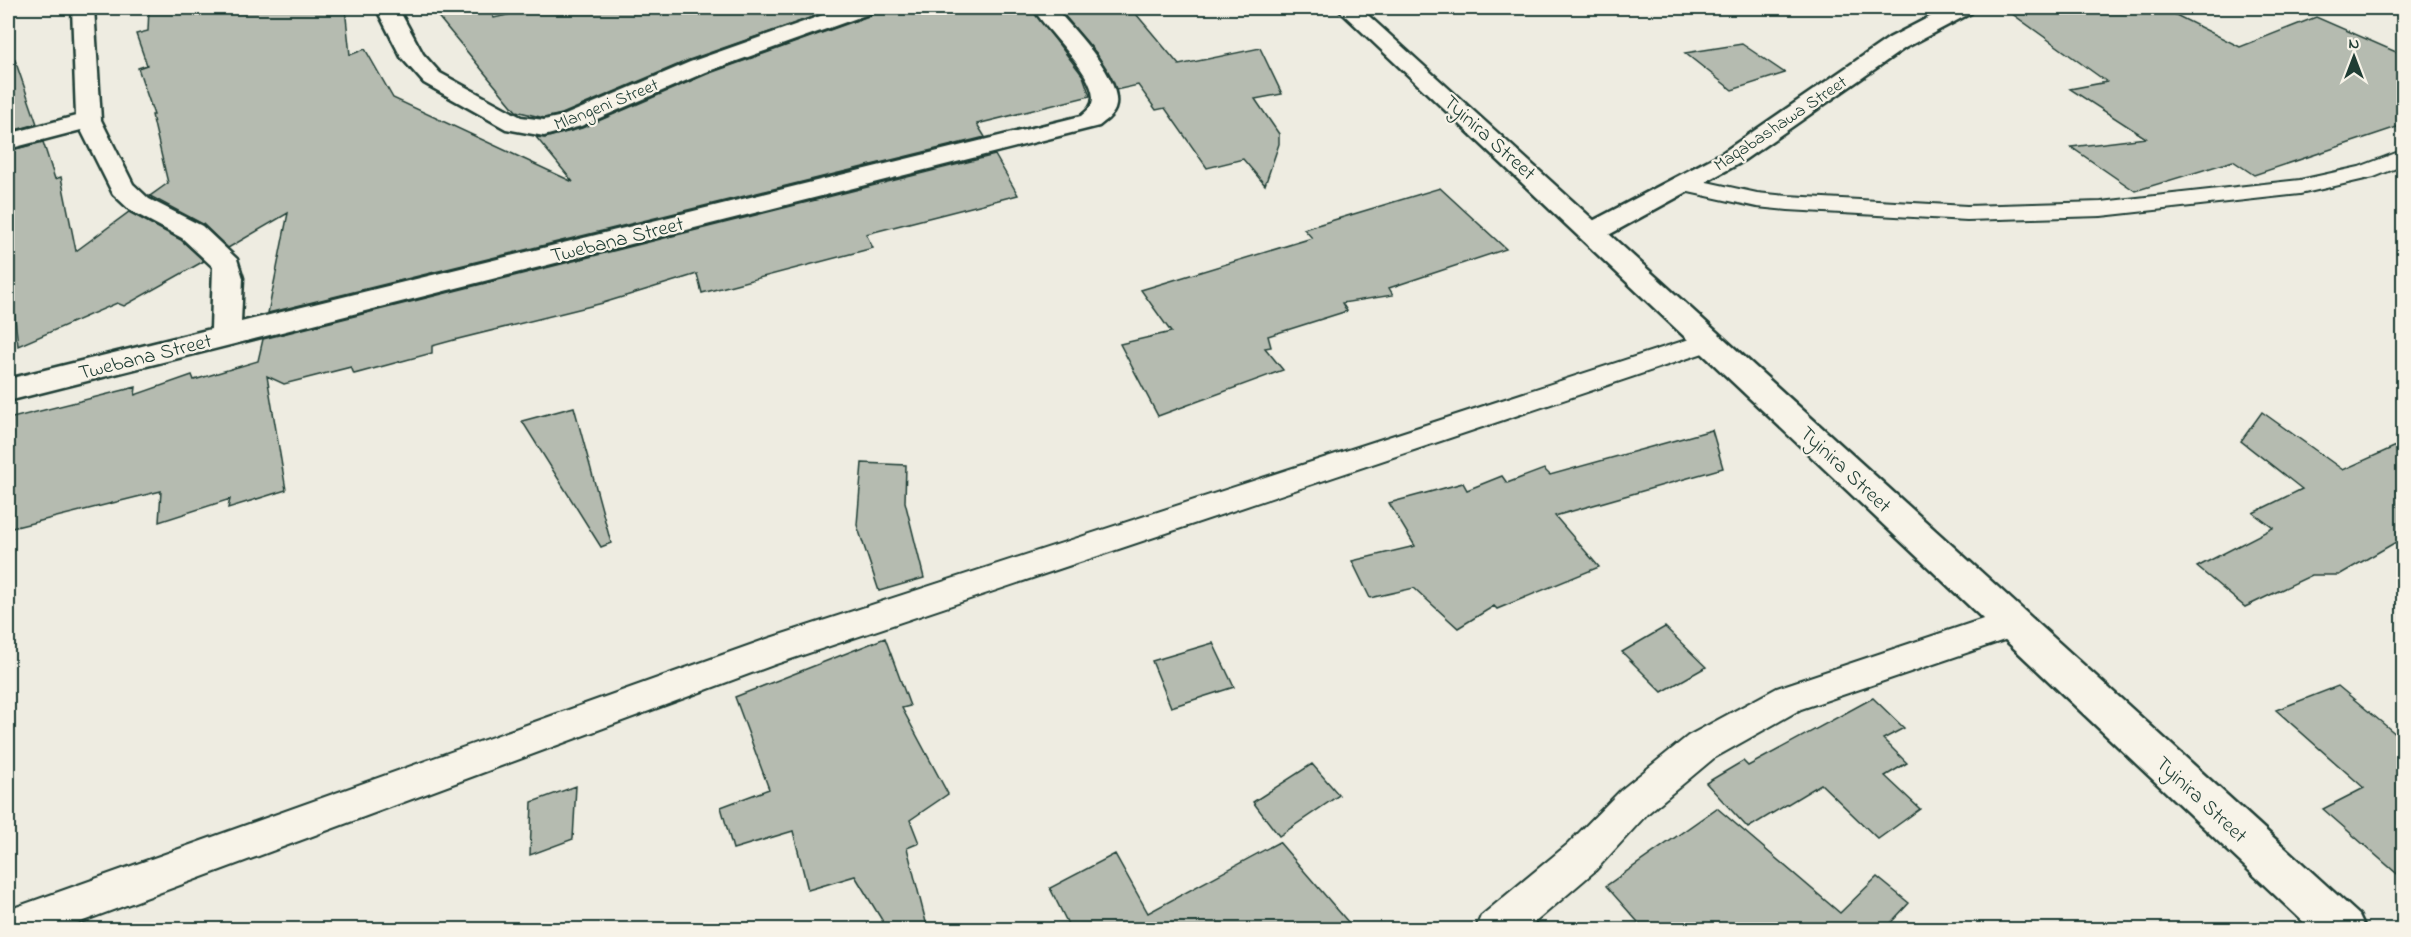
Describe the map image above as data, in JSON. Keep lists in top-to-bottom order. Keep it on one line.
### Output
{"streets":{"street":["Mlangeni Street","Maqabashawa Street","Tyinira Street","Twebana Street"]},"crossings":[["Maqabashawa Street","Tyinira Street"]],"north":"top"}
